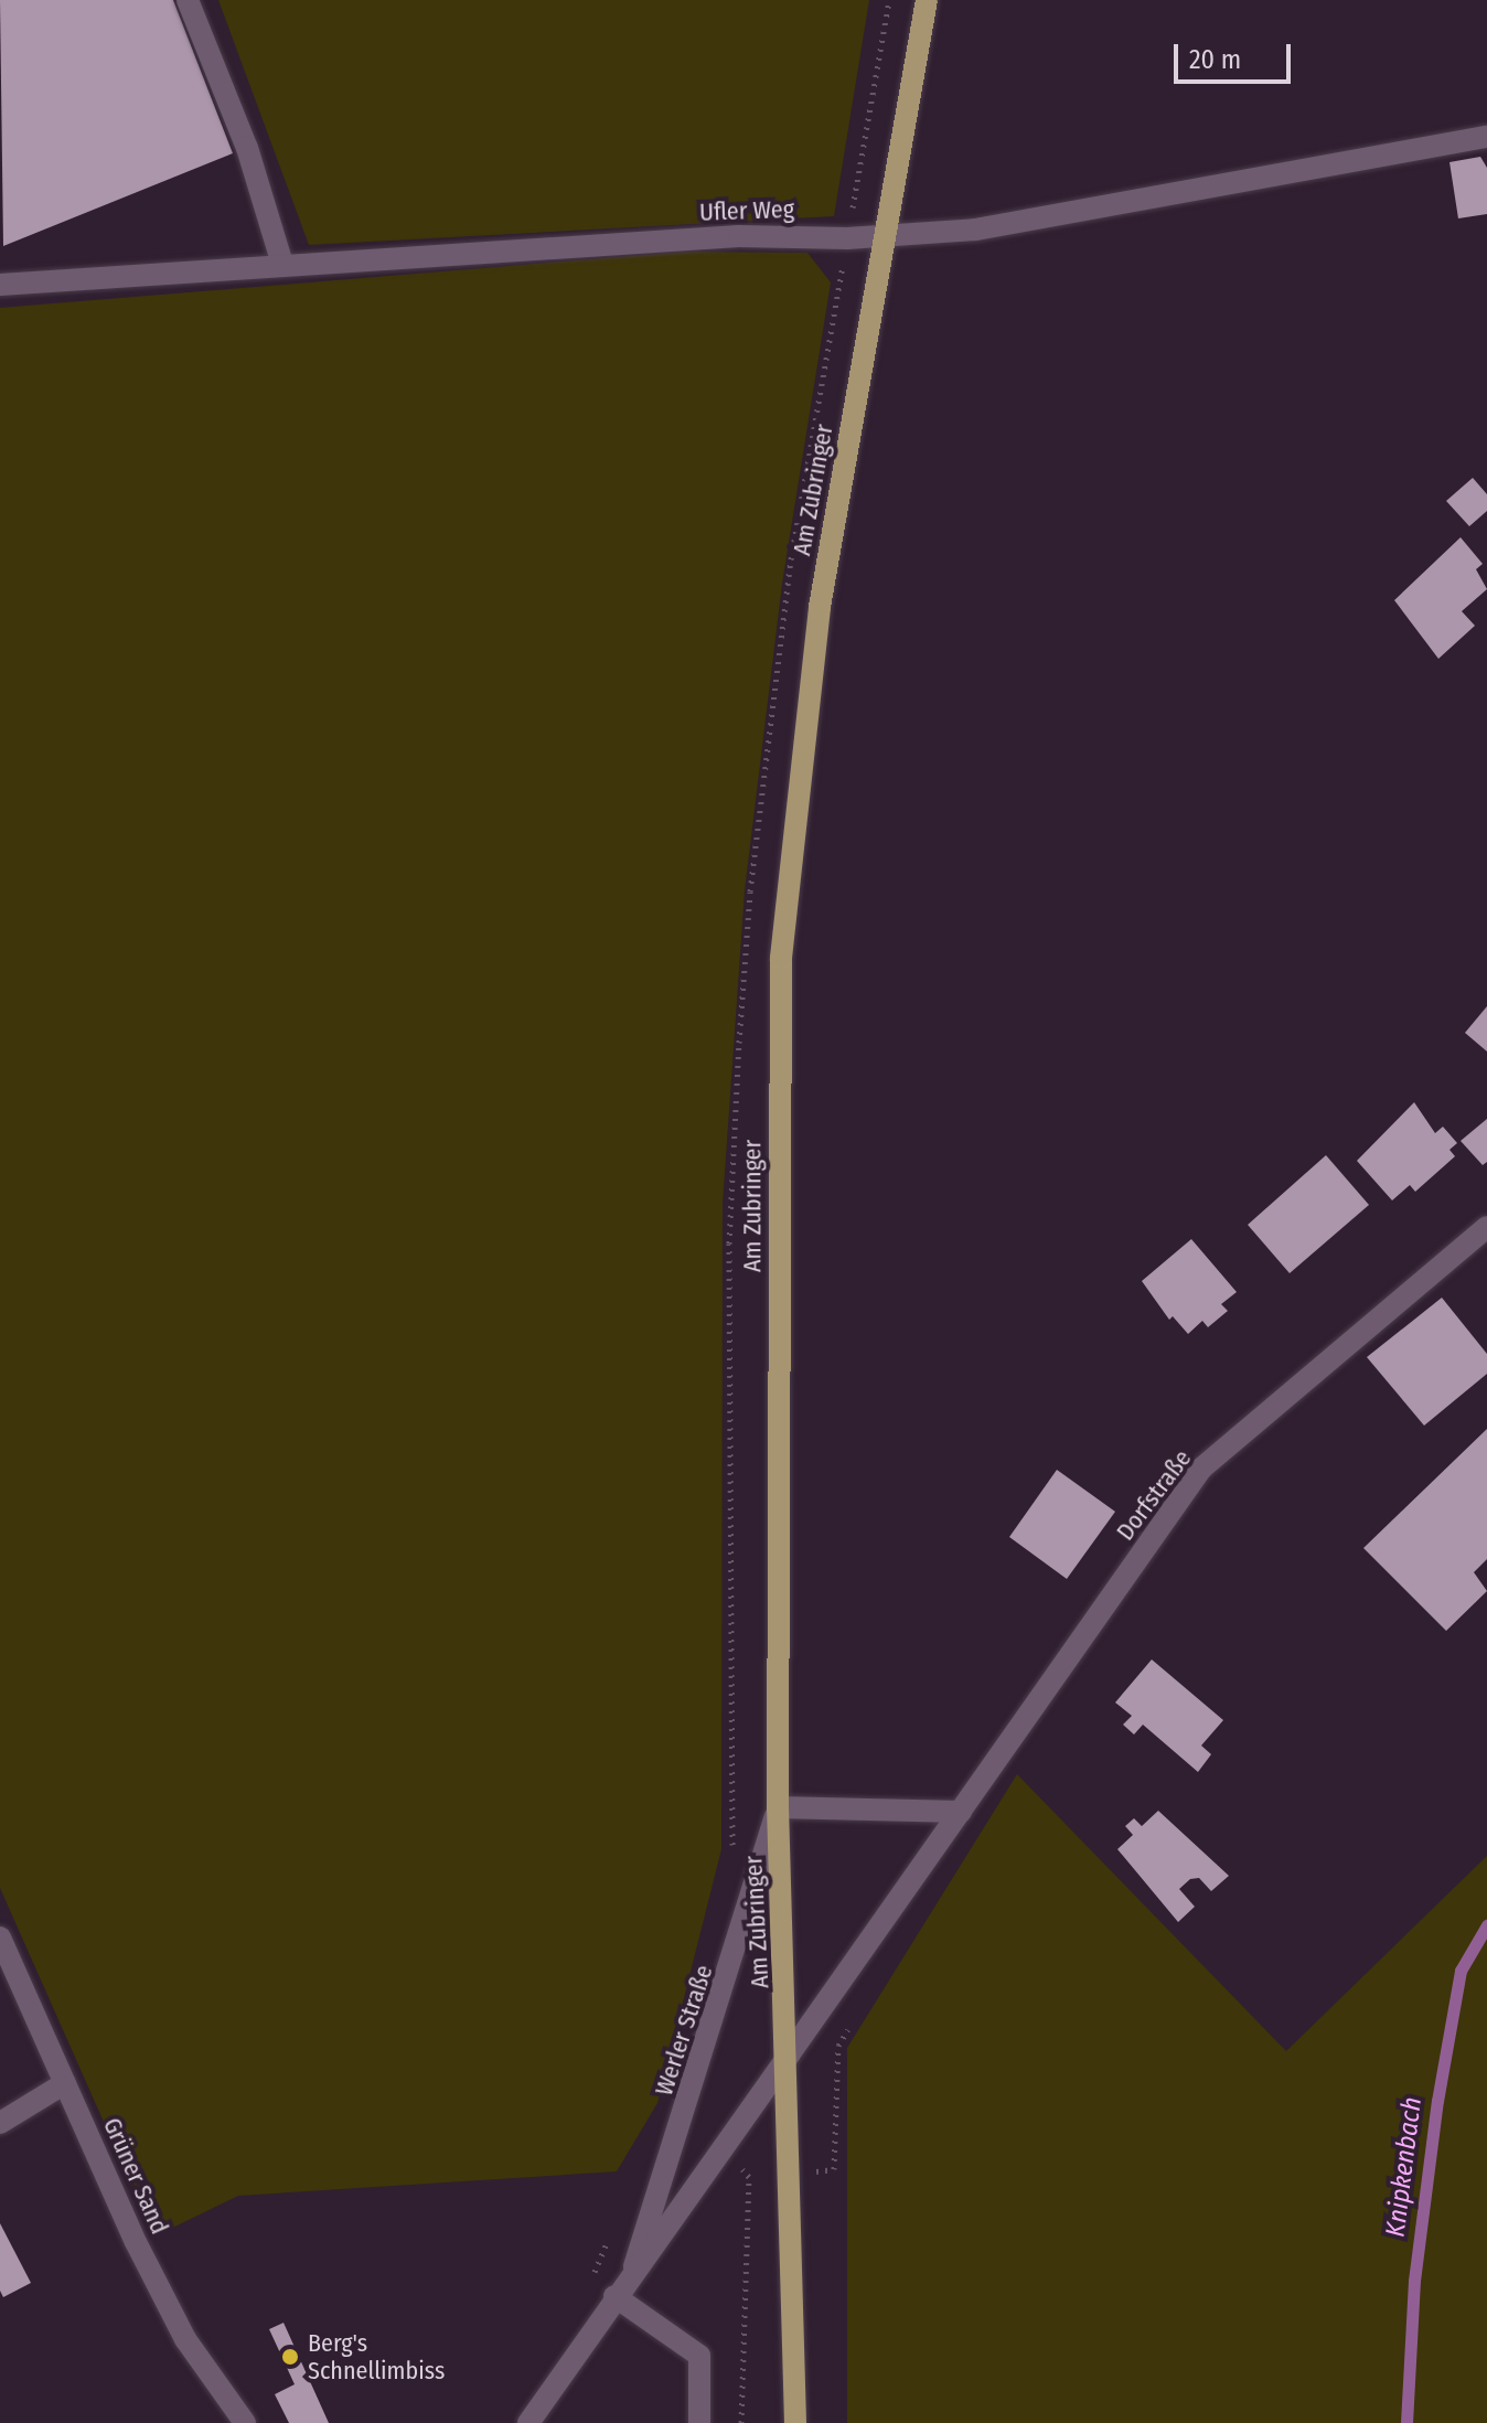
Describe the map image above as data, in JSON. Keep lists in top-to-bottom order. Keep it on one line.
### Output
{"streets":{"main road":["Am Zubringer"],"street":["Ufler Weg","Dorfstraße","Werler Straße","Grüner Sand"]},"crossings":[["Ufler Weg","Am Zubringer"],["Am Zubringer","Dorfstraße"],["Am Zubringer","Werler Straße"],["Dorfstraße","Werler Straße"]],"water":["Knipkenbach"],"places":["Berg's Schnellimbiss"],"scale_bar":"20 m"}
